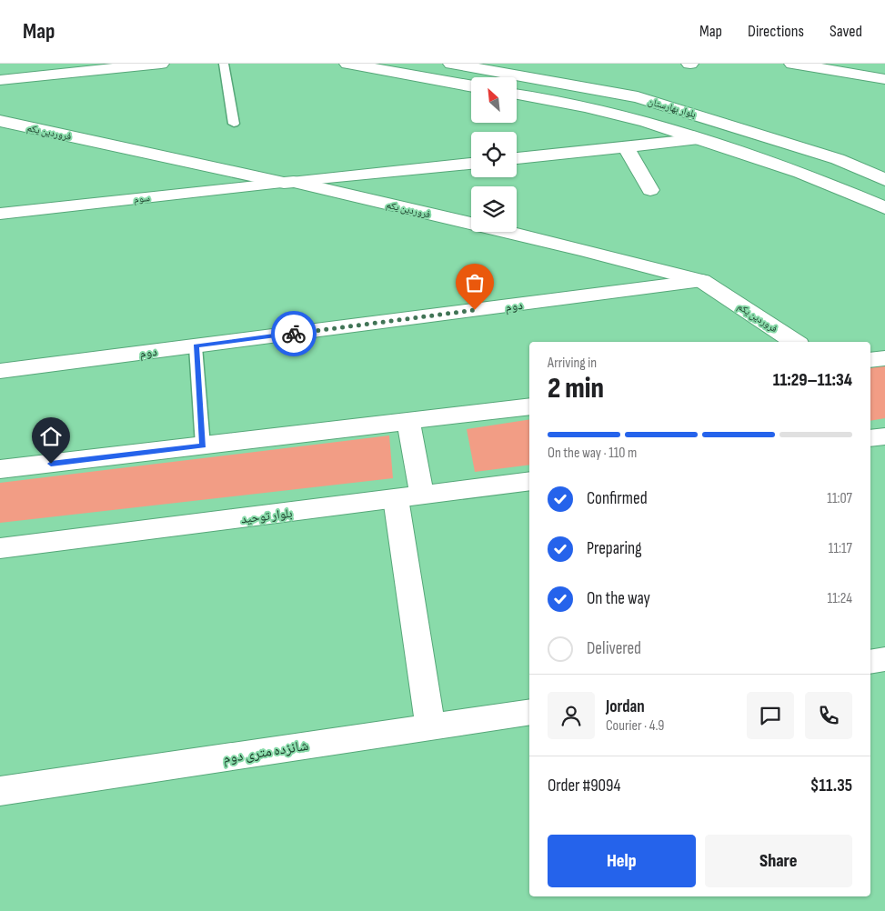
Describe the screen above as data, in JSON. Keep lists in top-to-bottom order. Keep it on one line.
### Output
{"streets":{"street":["بلوار بهارستان","فروردین یکم","سوم","دوم","بلوار توحید","شانزده متری دوم"]},"crossings":[["فروردین یکم","سوم"],["فروردین یکم","دوم"]],"north":"top left","page":{"header":"Map","nav":["Map","Directions","Saved"],"heading":["2 min","Arriving in","11:29–11:34"],"panel":["Jordan","Courier · 4.9","Order #9094","$11.35"],"bar":"On the way · 110 m","list":[["Confirmed","11:07"],["Preparing","11:17"],["On the way","11:24"],"Delivered"],"buttons":["Help","Share"]}}
